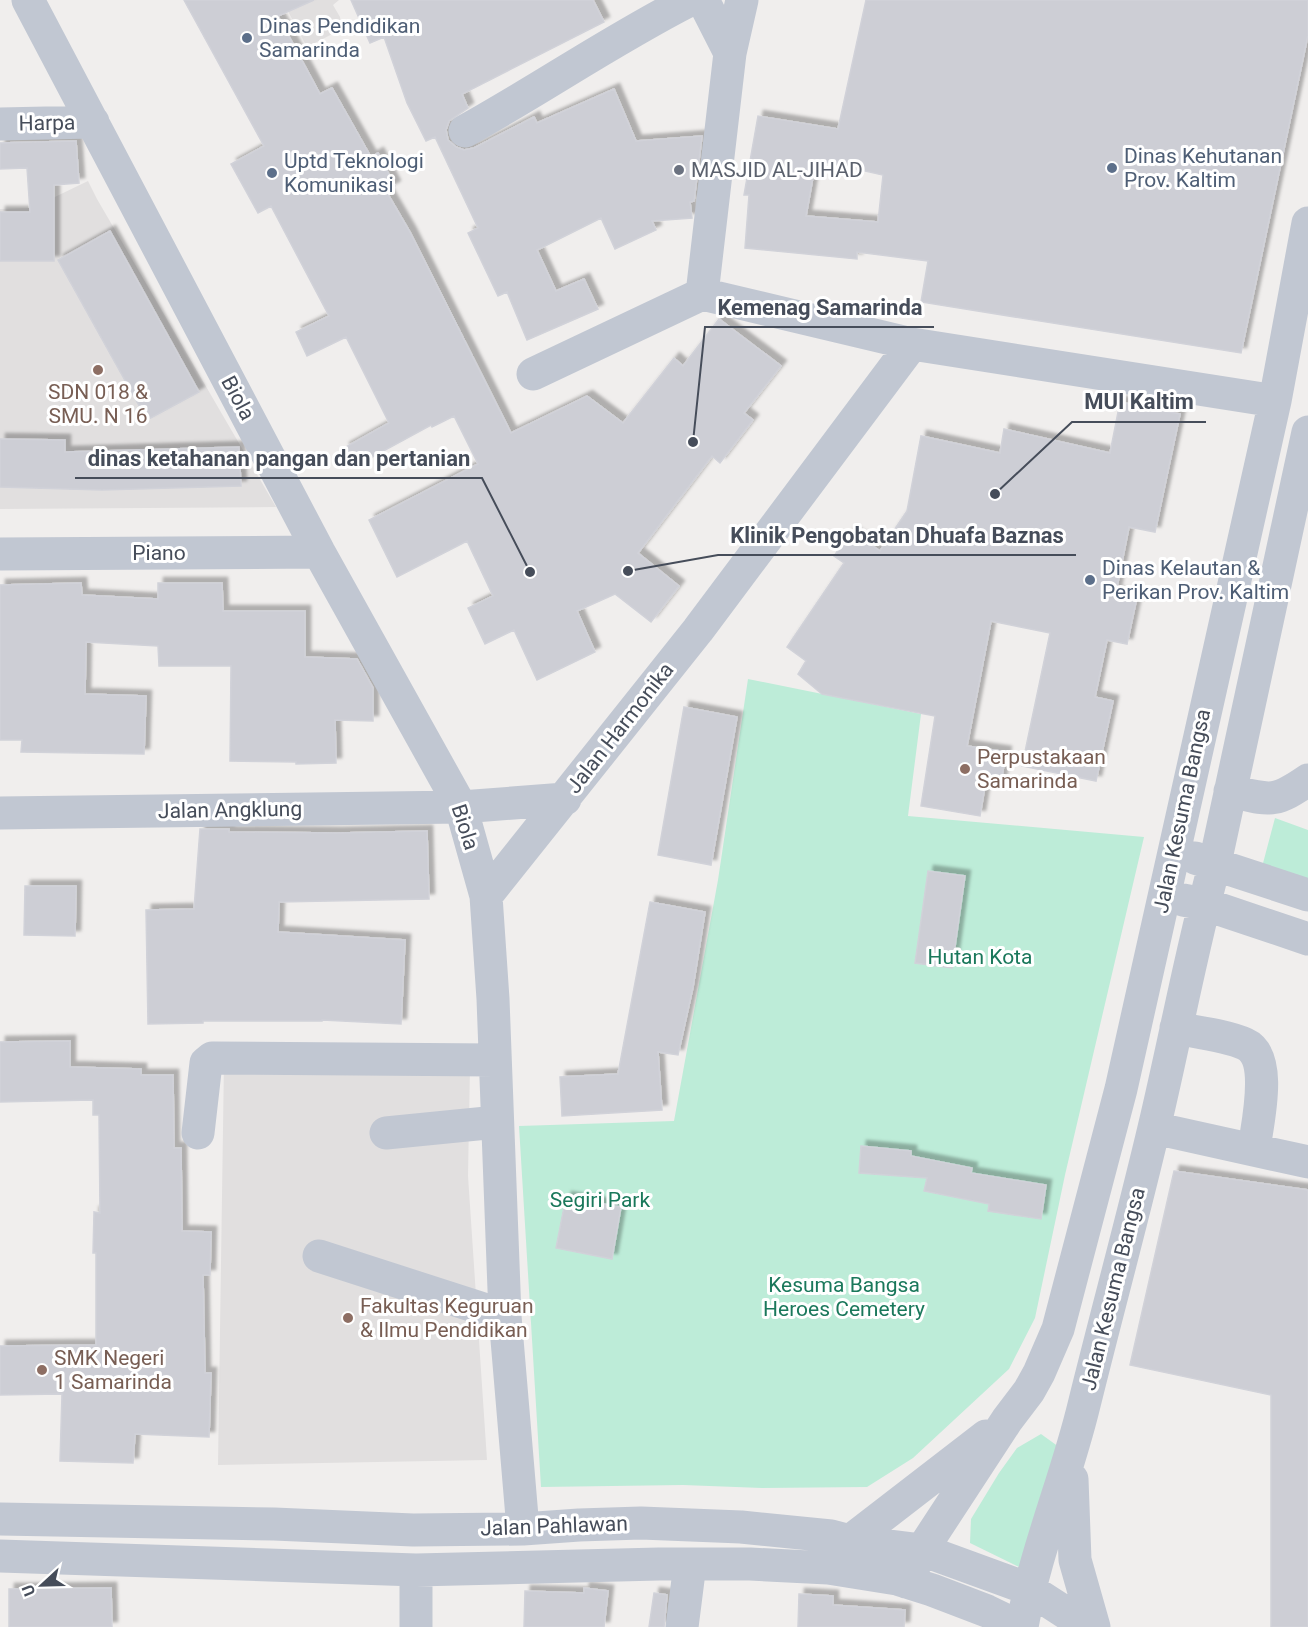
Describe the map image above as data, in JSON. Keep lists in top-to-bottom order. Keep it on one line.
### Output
{"streets":{"street":["Harpa","Biola","Piano","Jalan Harmonika","Jalan Angklung","Jalan Kesuma Bangsa","Jalan Pahlawan"]},"crossings":[["Harpa","Biola"],["Biola","Piano"],["Biola","Jalan Harmonika"],["Biola","Jalan Angklung"],["Jalan Harmonika","Jalan Angklung"],["Jalan Kesuma Bangsa","Jalan Pahlawan"]],"parks":["Hutan Kota","Segiri Park","Kesuma Bangsa Heroes Cemetery"],"places":["Dinas Pendidikan Samarinda","Dinas Kehutanan Prov. Kaltim","MASJID AL-JIHAD","Uptd Teknologi Komunikasi","SDN 018 & SMU. N 16","Kemenag Samarinda","MUI Kaltim","Klinik Pengobatan Dhuafa Baznas","dinas ketahanan pangan dan pertanian","Dinas Kelautan & Perikan Prov. Kaltim","Perpustakaan Samarinda","Fakultas Keguruan & Ilmu Pendidikan","SMK Negeri 1 Samarinda"],"north":"left"}
